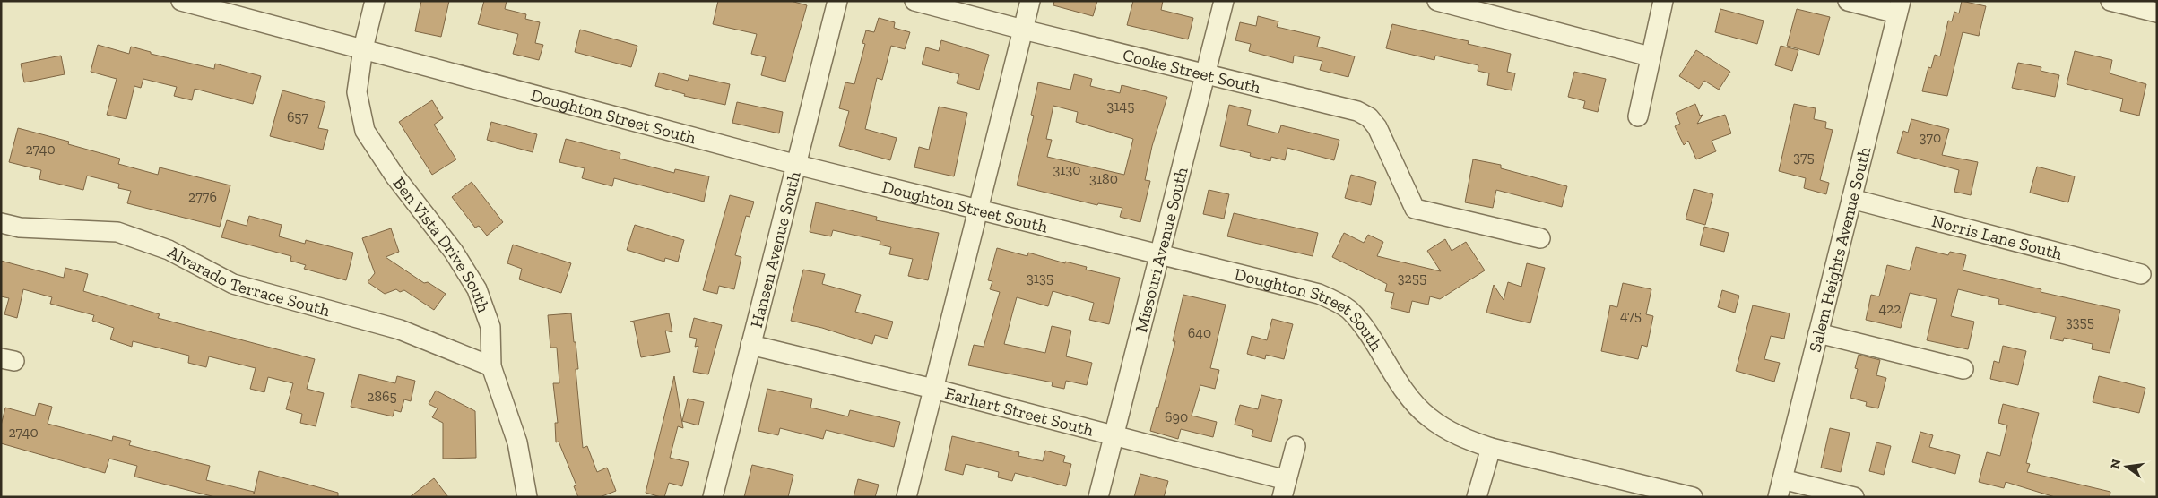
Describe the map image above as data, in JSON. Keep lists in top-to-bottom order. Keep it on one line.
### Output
{"streets":{"street":["Cooke Street South","Doughton Street South","Norris Lane South","Ben Vista Drive South","Hansen Avenue South","Missouri Avenue South","Salem Heights Avenue South","Alvarado Terrace South","Earhart Street South"]},"crossings":[["Cooke Street South","Missouri Avenue South"],["Doughton Street South","Ben Vista Drive South"],["Doughton Street South","Hansen Avenue South"],["Doughton Street South","Missouri Avenue South"],["Norris Lane South","Salem Heights Avenue South"],["Ben Vista Drive South","Alvarado Terrace South"],["Hansen Avenue South","Earhart Street South"],["Missouri Avenue South","Earhart Street South"]],"house_numbers":["3145","657","370","2740","375","3130","3180","2776","3135","3255","422","475","3355","640","2865","690","2740"],"north":"left"}
